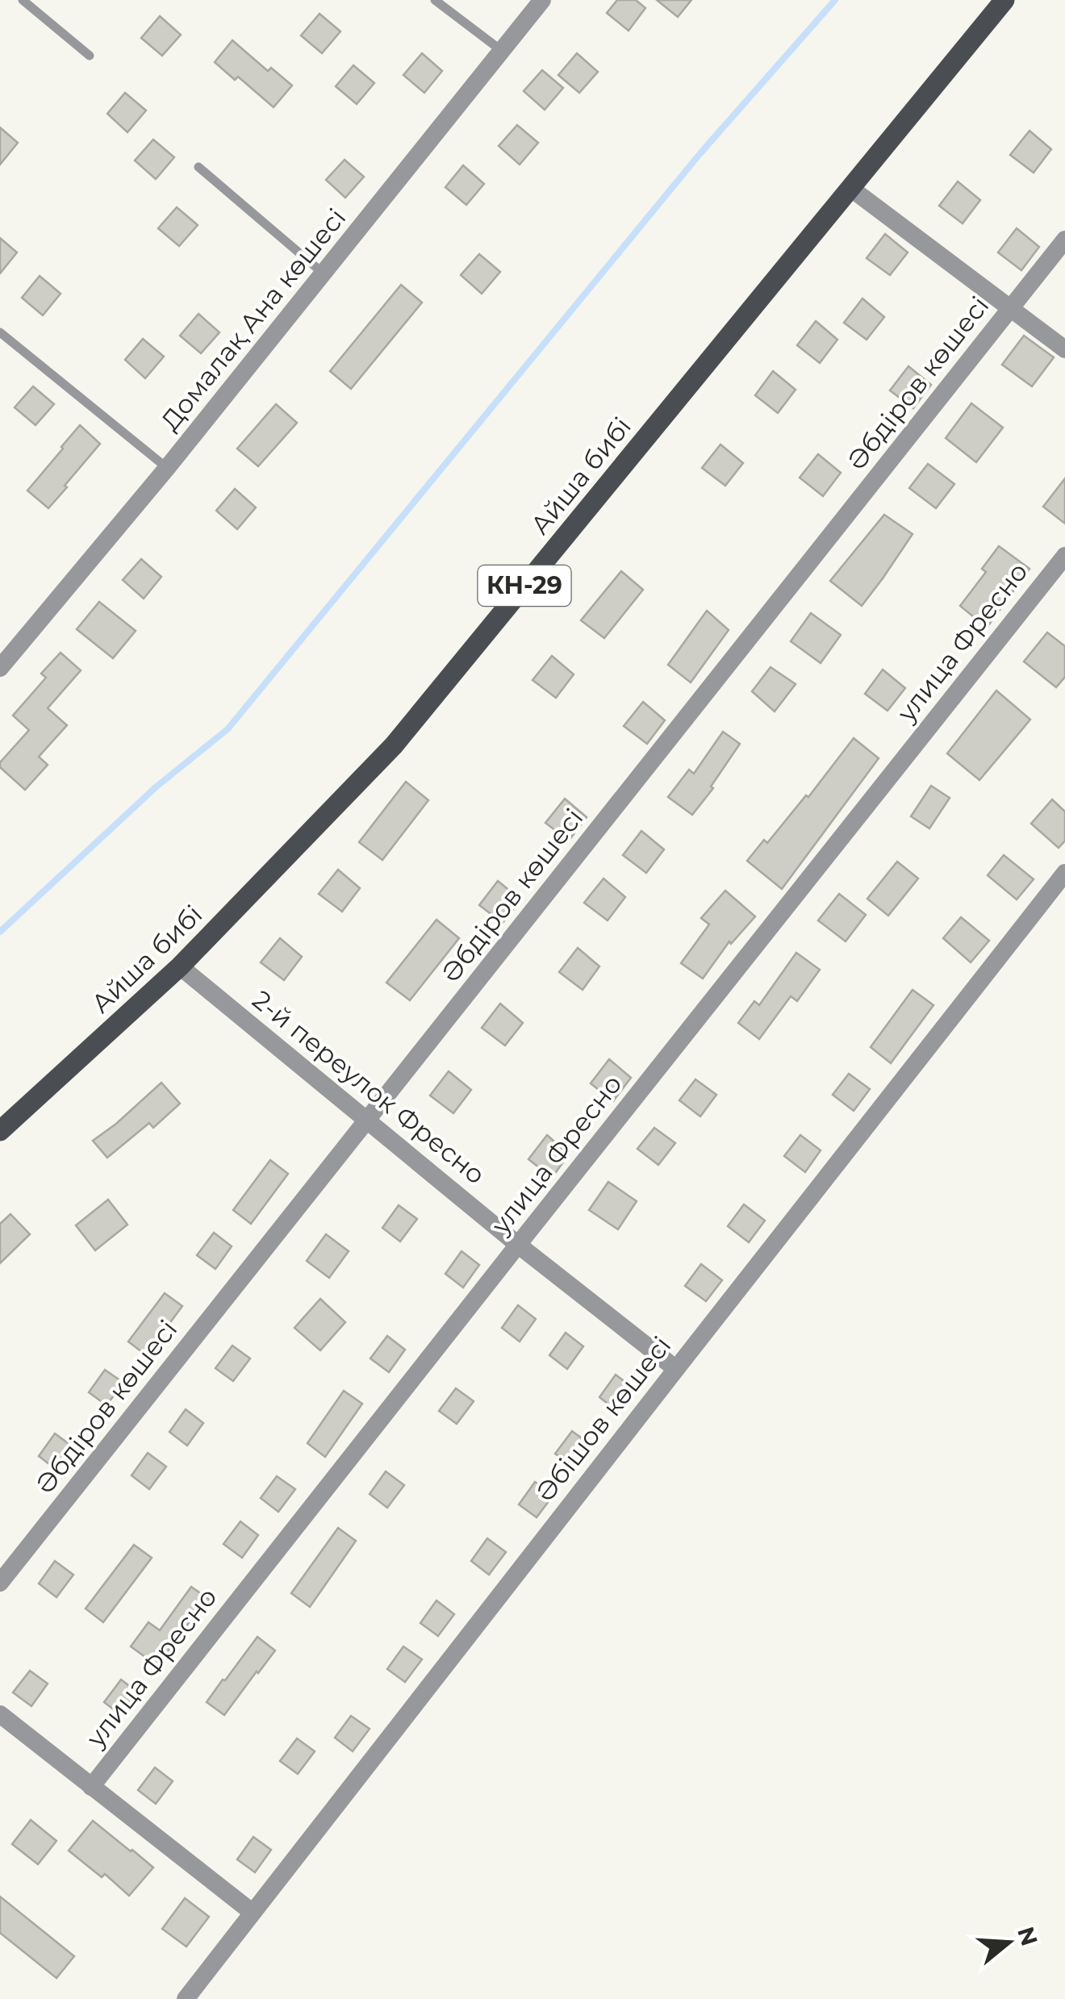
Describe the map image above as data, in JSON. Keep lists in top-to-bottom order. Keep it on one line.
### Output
{"streets":{"main road":["Айша бибі","КН-29"],"street":["Домалақ Ана көшесі","Әбдіров көшесі","улица Фресно","2-й переулок Фресно","Әбішов көшесі"]},"crossings":[["Әбдіров көшесі","2-й переулок Фресно"],["Айша бибі","2-й переулок Фресно"],["улица Фресно","2-й переулок Фресно"],["2-й переулок Фресно","Әбішов көшесі"]],"north":"right"}
